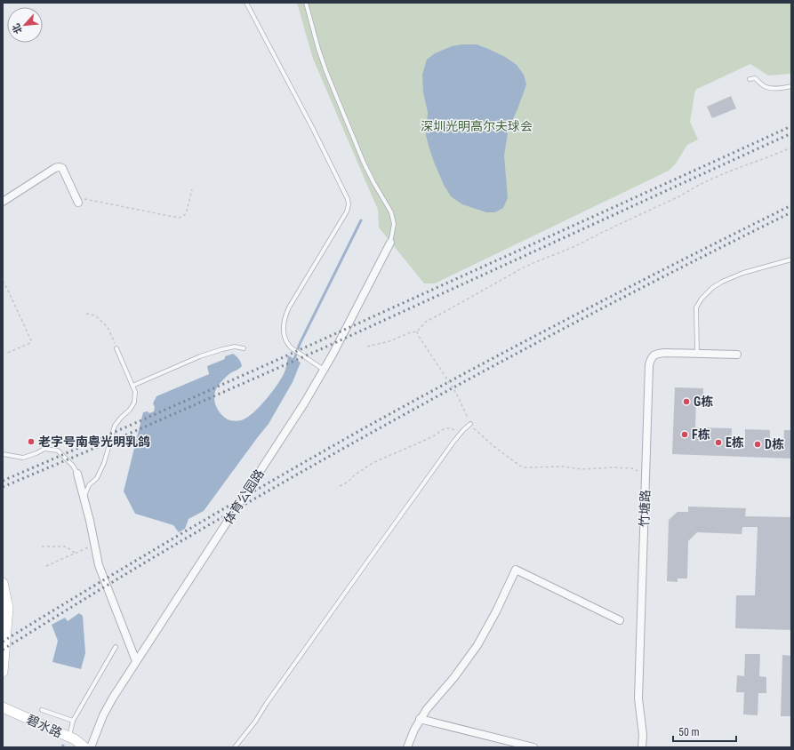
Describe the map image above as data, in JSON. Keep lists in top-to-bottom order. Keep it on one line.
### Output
{"streets":{"street":["体育公园路","竹塘路","碧水路"]},"parks":["深圳光明高尔夫球会"],"places":["G栋","F栋","老字号南粤光明乳鸽","E栋","D栋"],"scale_bar":"50 m","north":"bottom left"}
